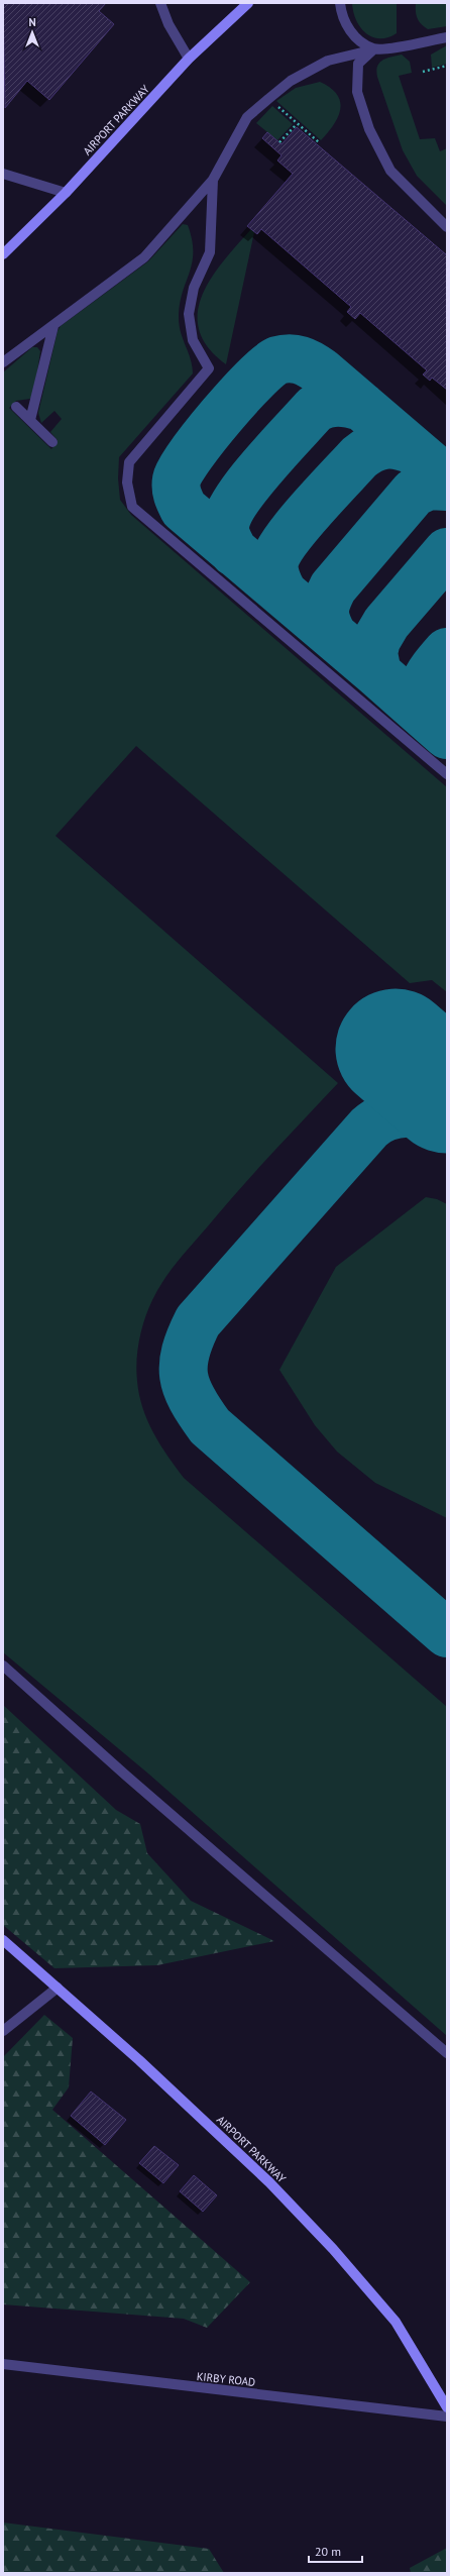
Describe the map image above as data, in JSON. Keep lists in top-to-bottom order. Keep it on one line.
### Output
{"streets":{"main road":["AIRPORT PARKWAY"],"street":["KIRBY ROAD"]},"scale_bar":"20 m","north":"top"}
